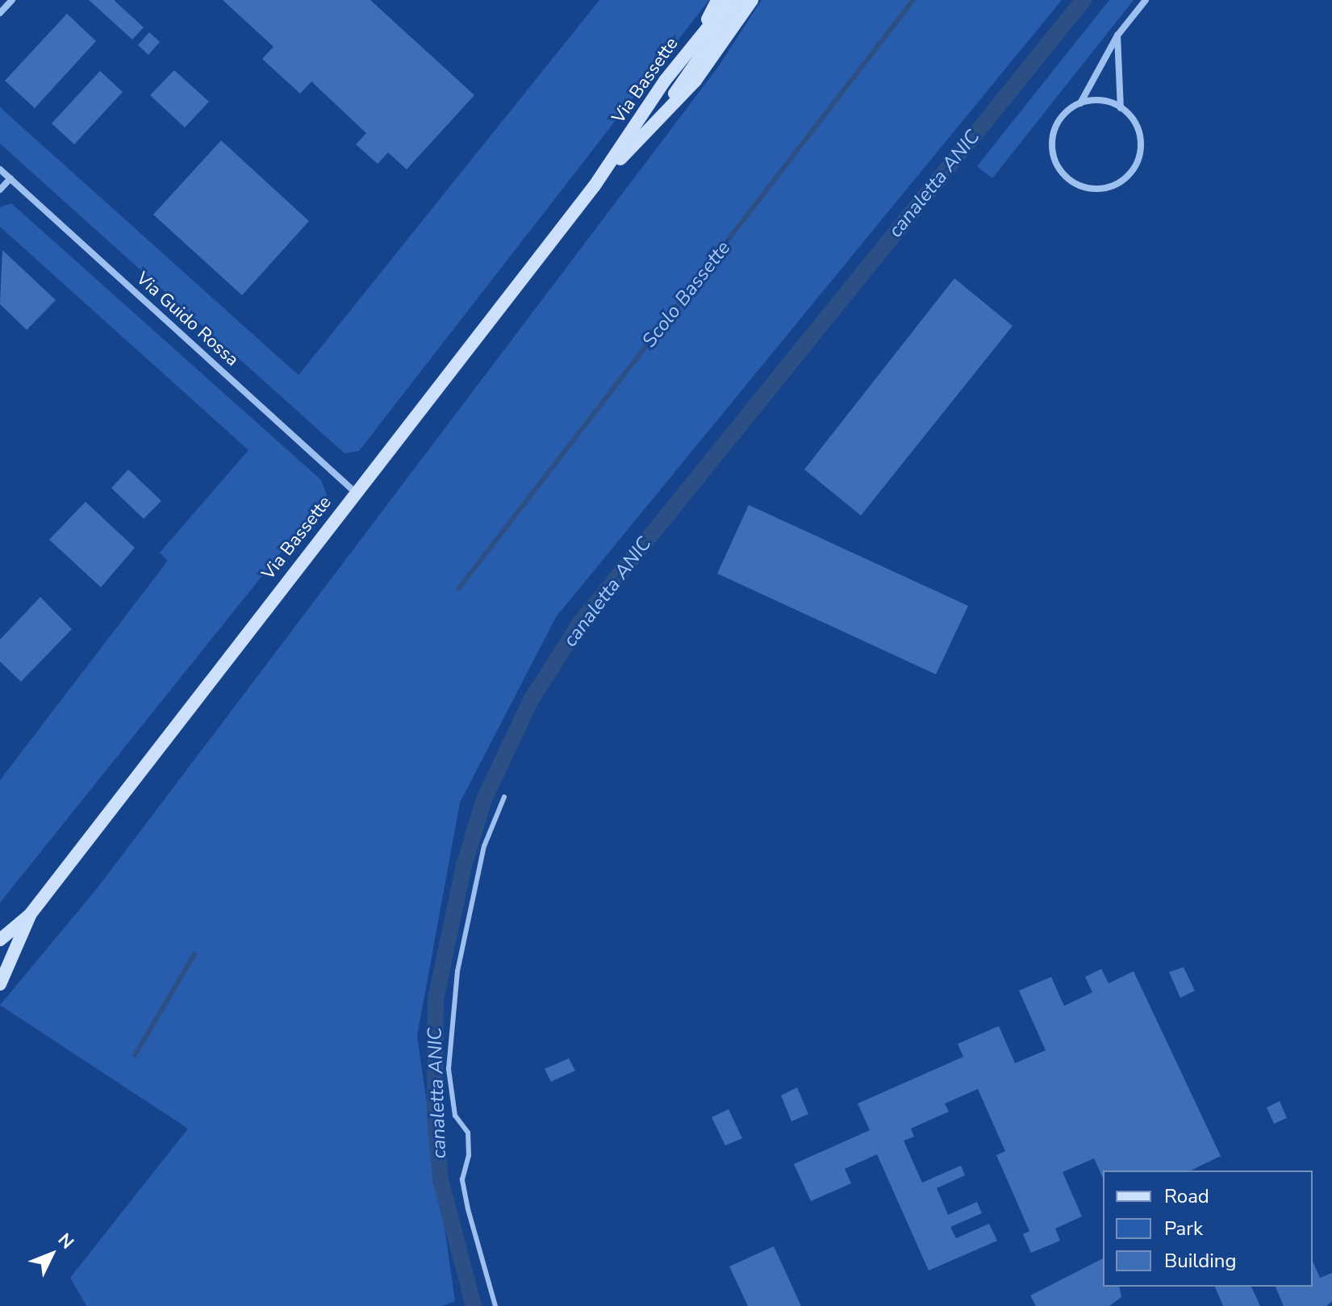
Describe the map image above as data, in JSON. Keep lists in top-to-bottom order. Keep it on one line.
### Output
{"streets":{"main road":["Via Bassette"],"street":["Via Guido Rossa"]},"crossings":[["Via Bassette","Via Guido Rossa"]],"water":["canaletta ANIC","Scolo Bassette"],"legend":["Road","Park","Building"],"north":"top right"}
